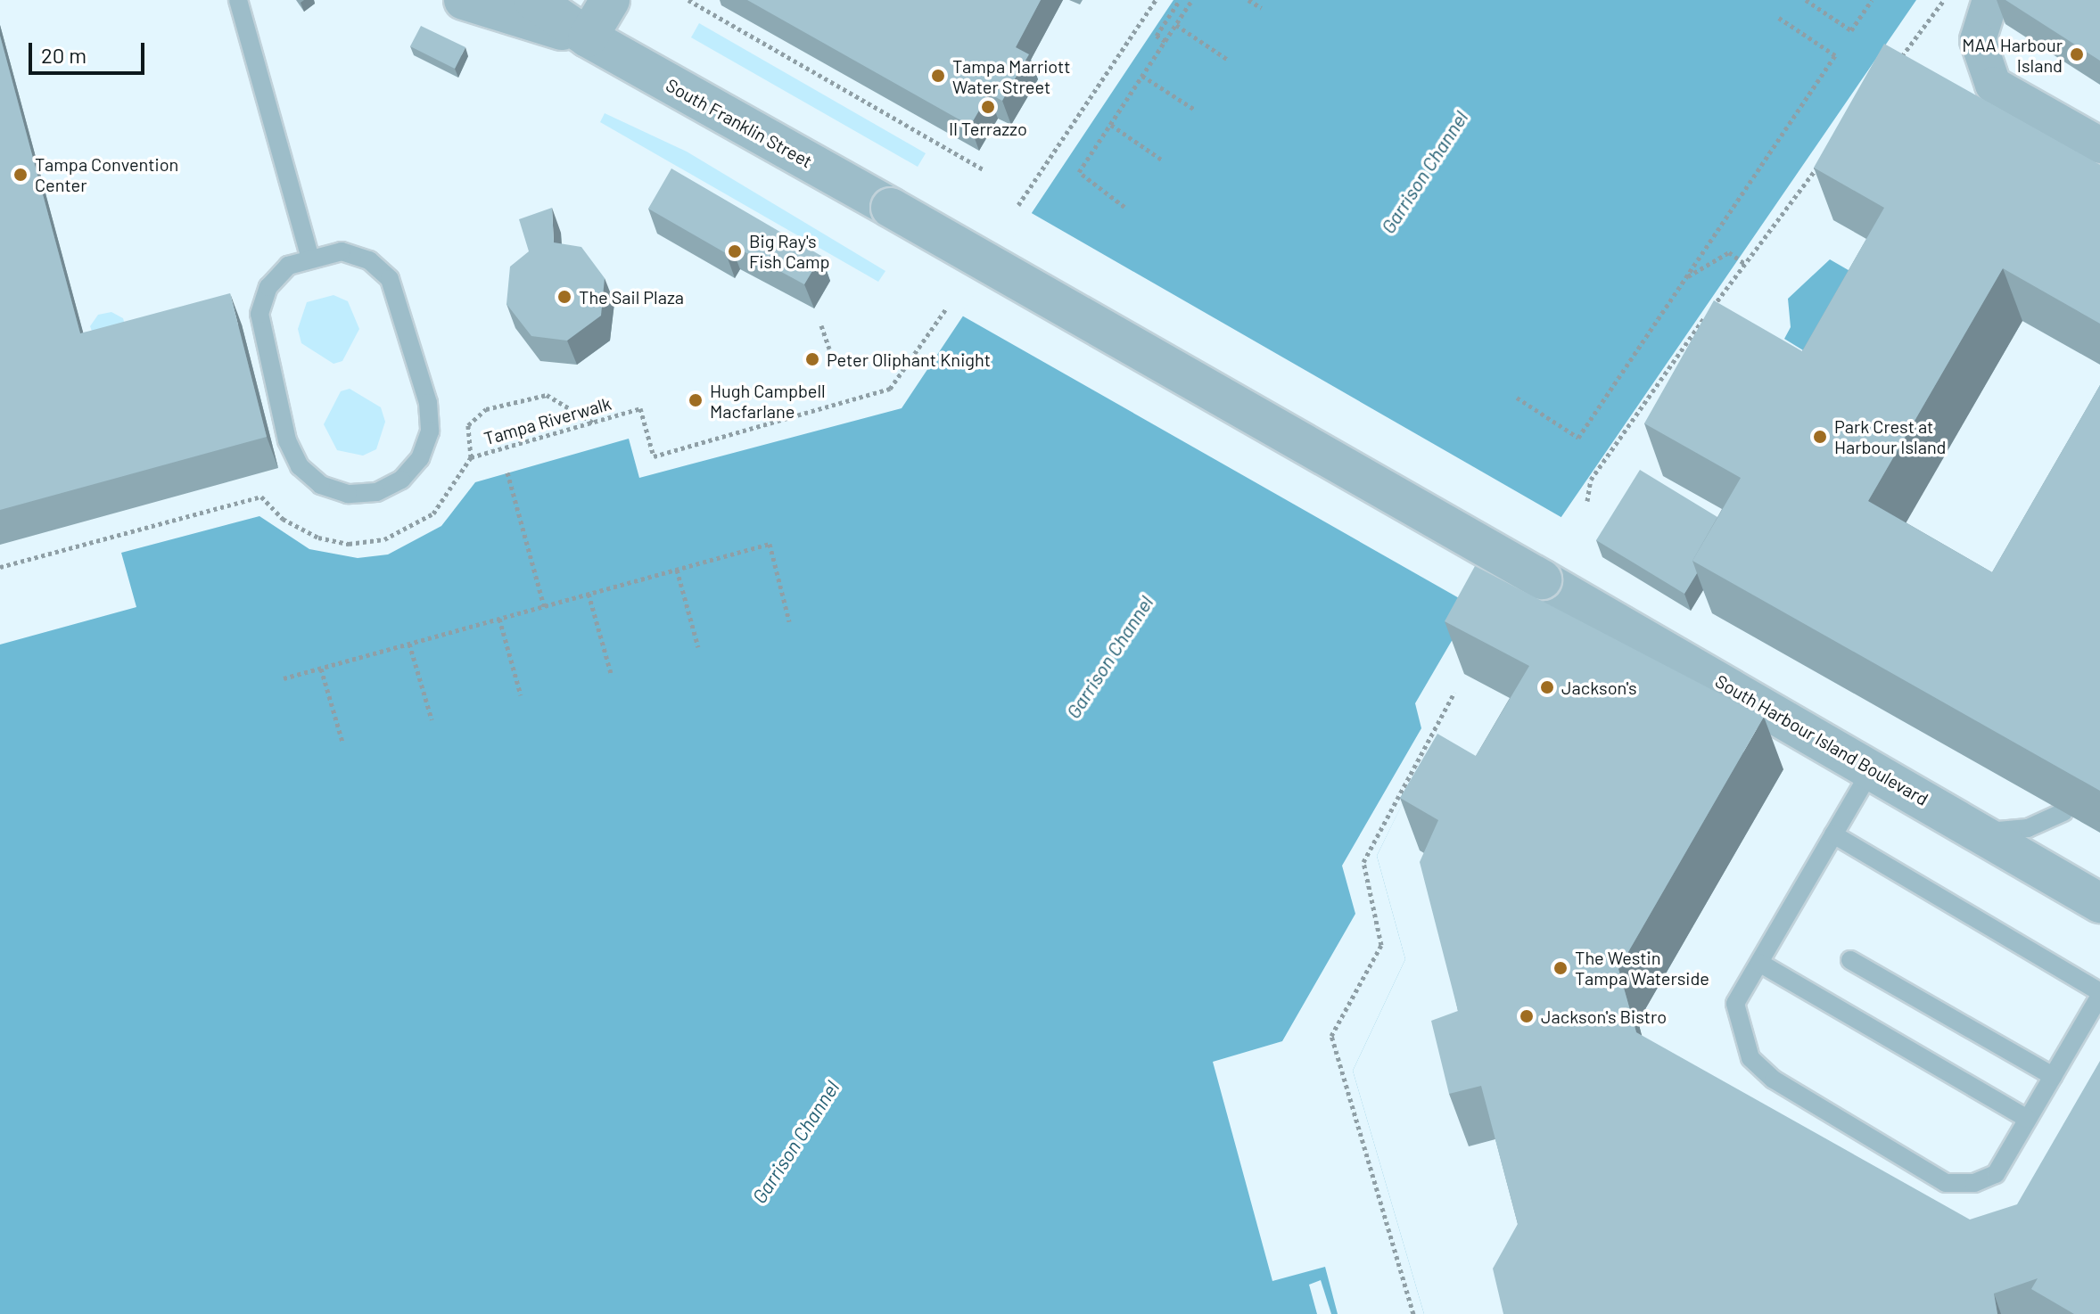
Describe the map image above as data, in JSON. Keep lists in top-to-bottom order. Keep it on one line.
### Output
{"streets":{"street":["South Franklin Street","South Harbour Island Boulevard"],"path":["Tampa Riverwalk"]},"crossings":[["South Franklin Street","South Harbour Island Boulevard"]],"water":["Garrison Channel"],"places":["MAA Harbour Island","Tampa Marriott Water Street","Il Terrazzo","Tampa Convention Center","Big Ray's Fish Camp","The Sail Plaza","Peter Oliphant Knight","Hugh Campbell Macfarlane","Park Crest at Harbour Island","Jackson's","The Westin Tampa Waterside","Jackson's Bistro"],"scale_bar":"20 m"}
